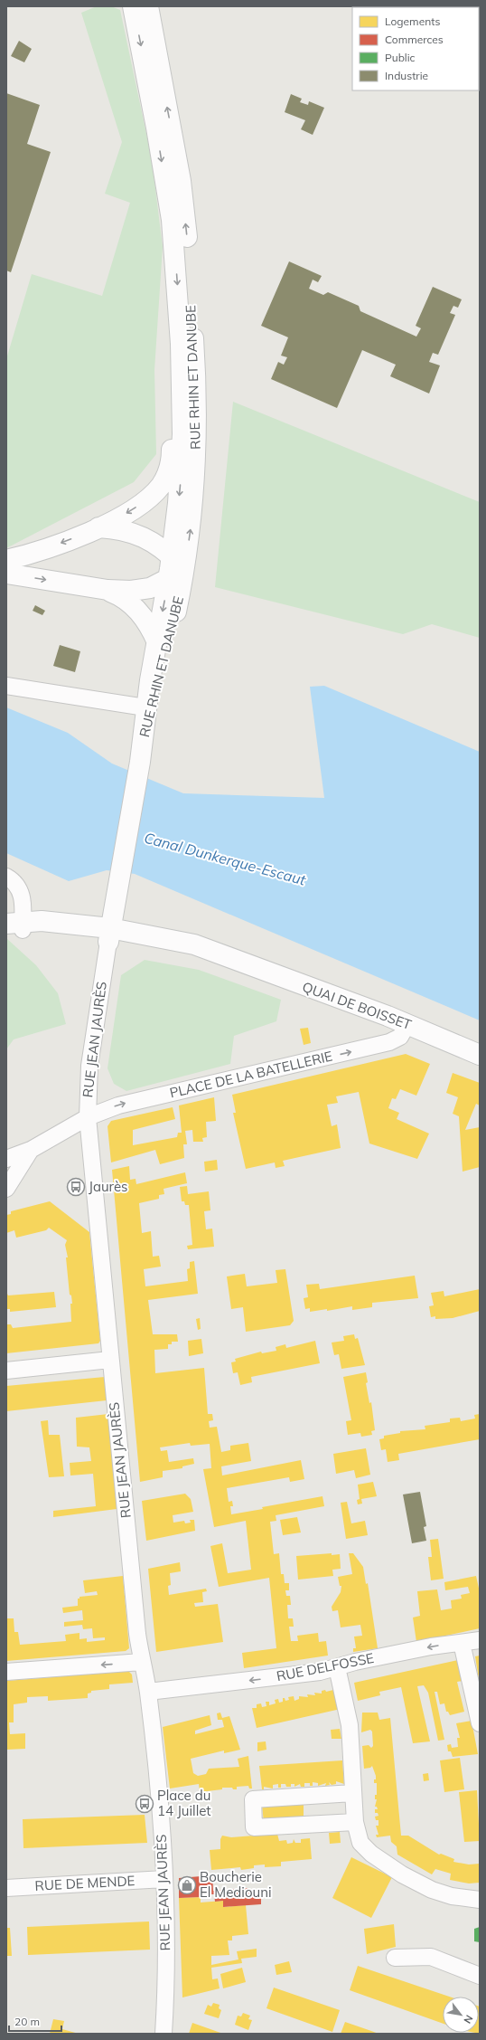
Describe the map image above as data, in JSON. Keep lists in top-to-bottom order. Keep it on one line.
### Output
{"streets":{"main road":["RUE RHIN ET DANUBE","QUAI DE BOISSET","RUE JEAN JAURÈS"],"street":["PLACE DE LA BATELLERIE","RUE DELFOSSE","RUE DE MENDE"]},"crossings":[["RUE RHIN ET DANUBE","RUE JEAN JAURÈS"],["QUAI DE BOISSET","RUE JEAN JAURÈS"],["QUAI DE BOISSET","PLACE DE LA BATELLERIE"],["RUE JEAN JAURÈS","PLACE DE LA BATELLERIE"],["RUE JEAN JAURÈS","RUE DELFOSSE"],["RUE JEAN JAURÈS","RUE DE MENDE"]],"one_way":["PLACE DE LA BATELLERIE","RUE DELFOSSE"],"water":["Canal Dunkerque-Escaut"],"places":{"bus stop":["Jaurès","Place du 14 Juillet"],"shop":["Boucherie El Mediouni"]},"legend":["Logements","Commerces","Public","Industrie"],"scale_bar":"20 m","north":"bottom right"}
